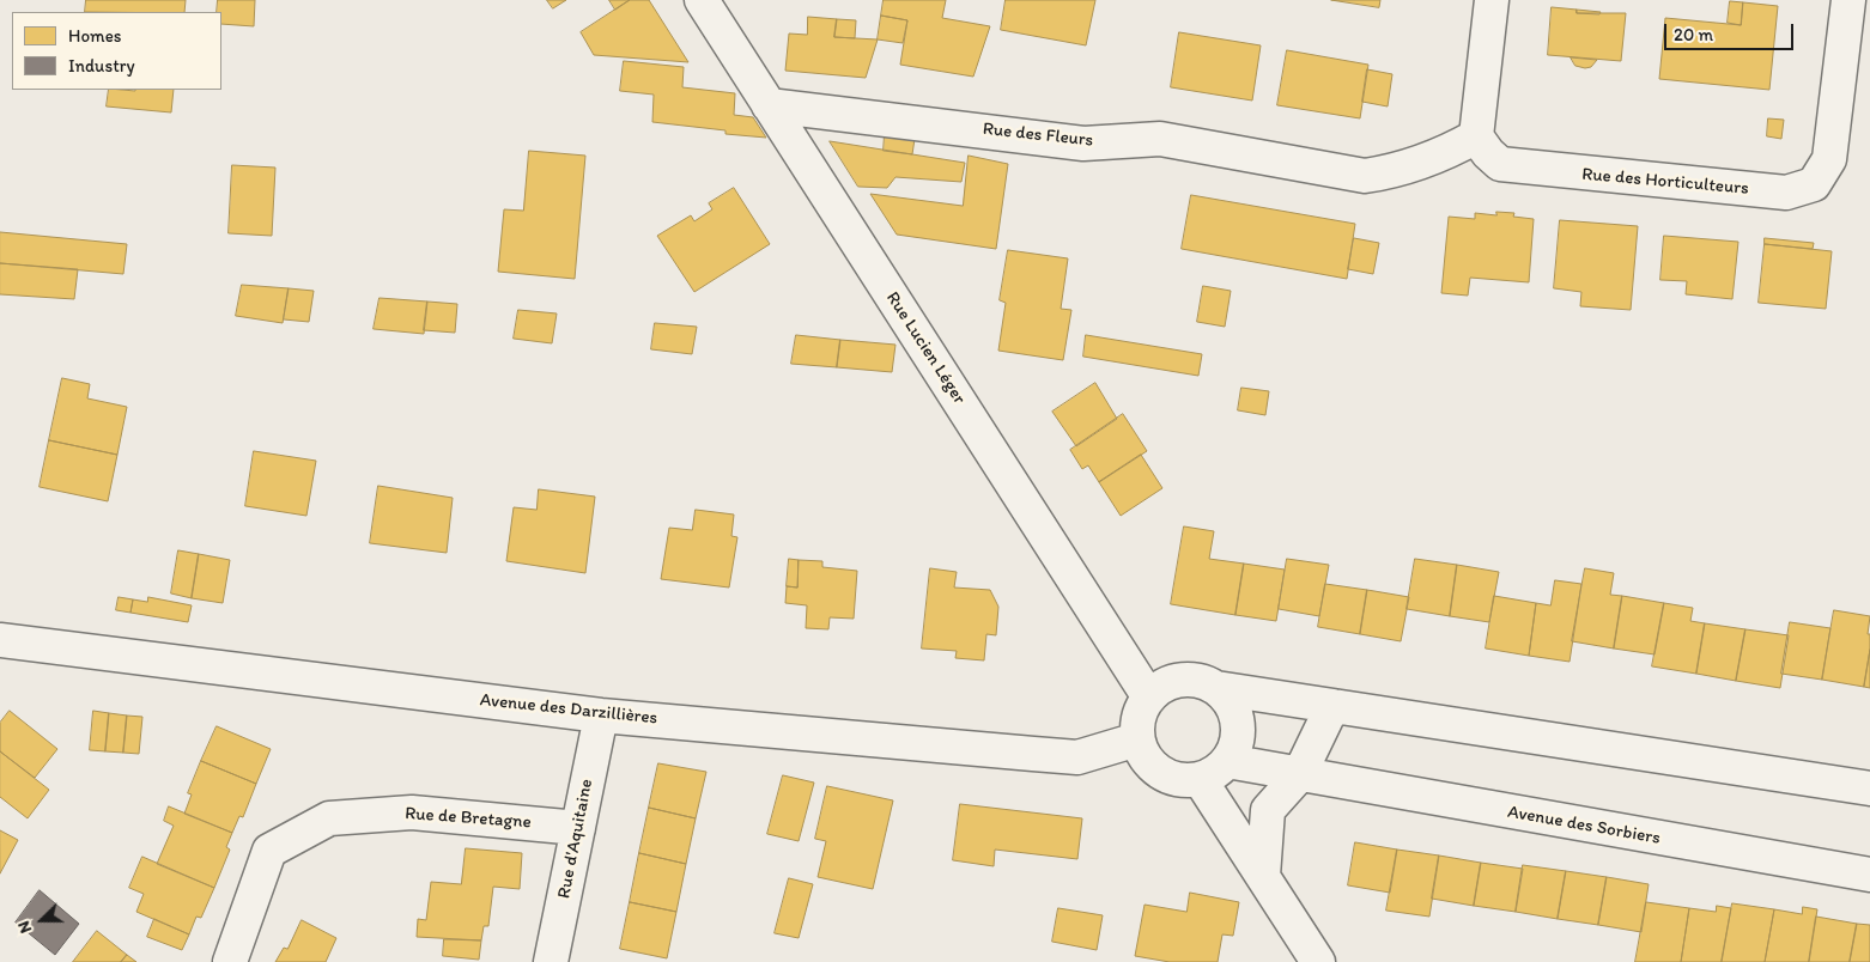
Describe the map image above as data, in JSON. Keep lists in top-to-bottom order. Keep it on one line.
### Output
{"streets":{"street":["Rue des Fleurs","Rue des Horticulteurs","Rue Lucien Léger","Avenue des Darzillières","Rue de Bretagne","Avenue des Sorbiers","Rue d'Aquitaine"]},"crossings":[["Rue des Fleurs","Rue des Horticulteurs"],["Rue des Fleurs","Rue Lucien Léger"],["Rue Lucien Léger","Avenue des Darzillières"],["Rue Lucien Léger","Avenue des Sorbiers"],["Avenue des Darzillières","Avenue des Sorbiers"],["Avenue des Darzillières","Rue d'Aquitaine"],["Rue de Bretagne","Rue d'Aquitaine"]],"legend":["Homes","Industry"],"scale_bar":"20 m","north":"left"}
